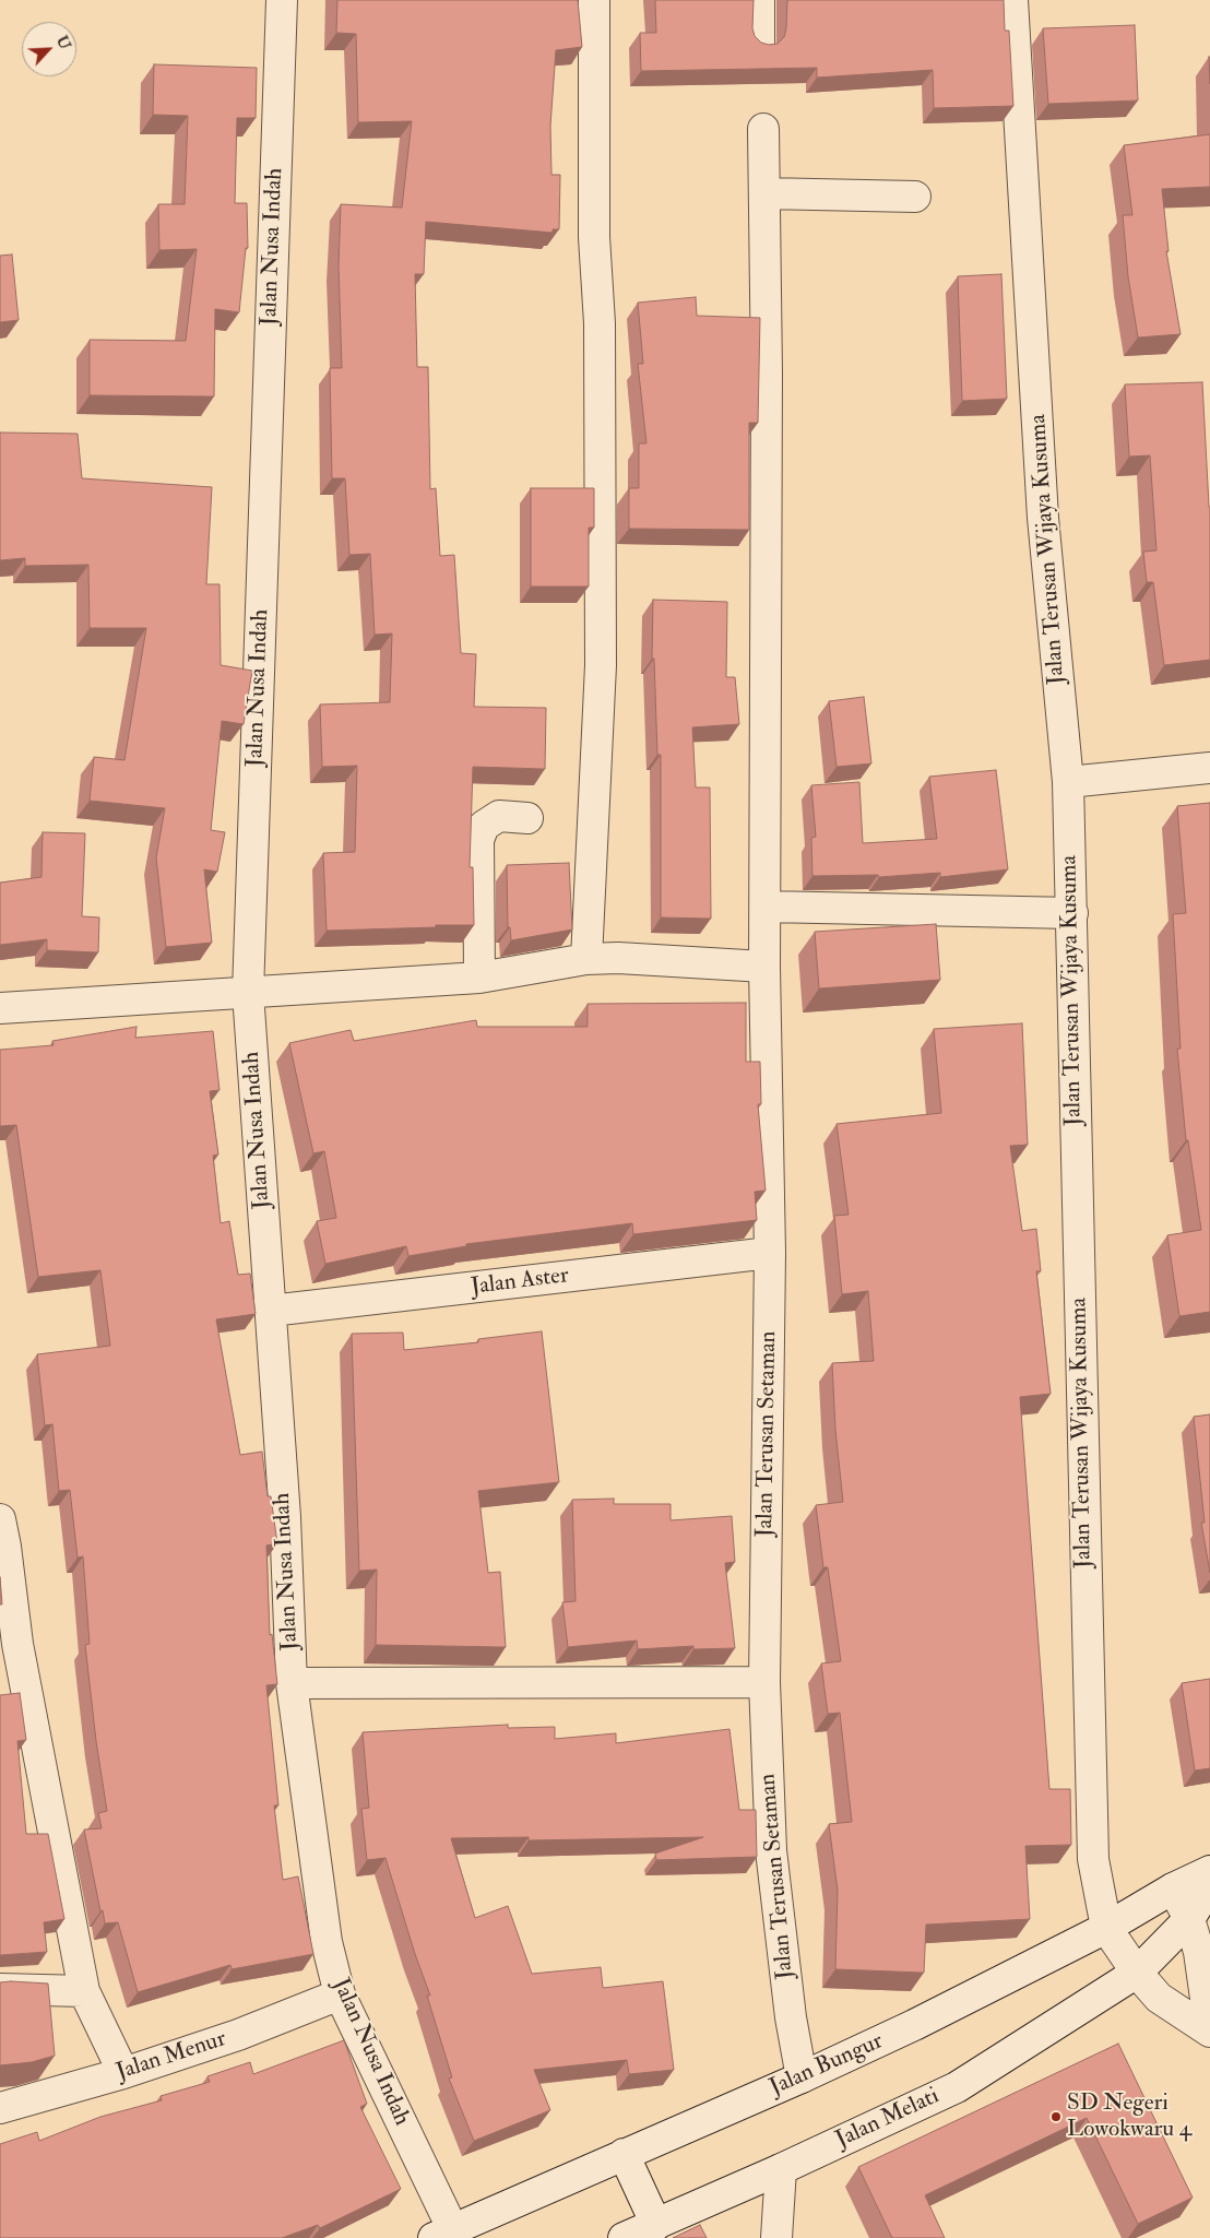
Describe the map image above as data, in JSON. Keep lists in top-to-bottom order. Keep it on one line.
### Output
{"streets":{"street":["Jalan Nusa Indah","Jalan Terusan Wijaya Kusuma","Jalan Aster","Jalan Terusan Setaman","Jalan Menur","Jalan Bungur","Jalan Melati"]},"crossings":[["Jalan Nusa Indah","Jalan Aster"],["Jalan Nusa Indah","Jalan Menur"],["Jalan Nusa Indah","Jalan Bungur"],["Jalan Terusan Wijaya Kusuma","Jalan Bungur"],["Jalan Terusan Wijaya Kusuma","Jalan Melati"],["Jalan Aster","Jalan Terusan Setaman"],["Jalan Terusan Setaman","Jalan Bungur"]],"places":["SD Negeri Lowokwaru 4"],"north":"top right"}
